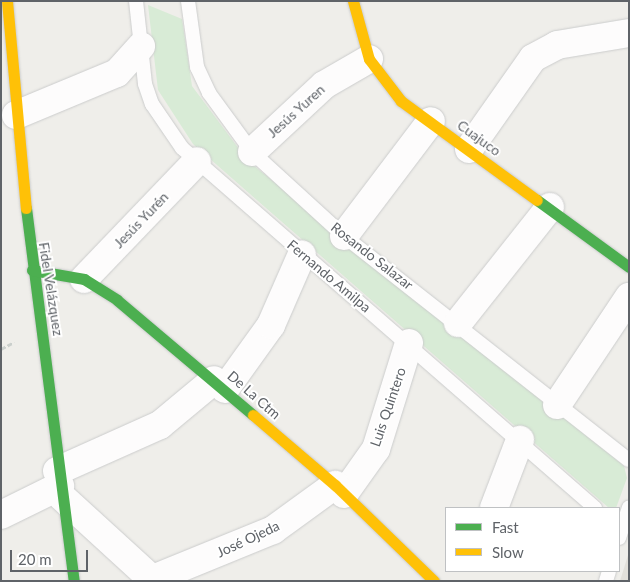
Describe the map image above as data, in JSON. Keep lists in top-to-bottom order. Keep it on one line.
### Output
{"streets":{"street":["Jesús Yuren","Cuajuco","Jesús Yurén","Fidel Velázquez","De La Ctm","Luis Quintero","José Ojeda"],"lane":["Rosando Salazar","Fernando Amilpa"]},"crossings":[["Jesús Yuren","Cuajuco"],["Jesús Yuren","Rosando Salazar"],["Jesús Yurén","Fernando Amilpa"],["Jesús Yurén","De La Ctm"],["Fernando Amilpa","Luis Quintero"],["Fidel Velázquez","De La Ctm"],["De La Ctm","Luis Quintero"],["De La Ctm","José Ojeda"],["Luis Quintero","José Ojeda"]],"legend":["Fast","Slow"],"scale_bar":"20 m"}
